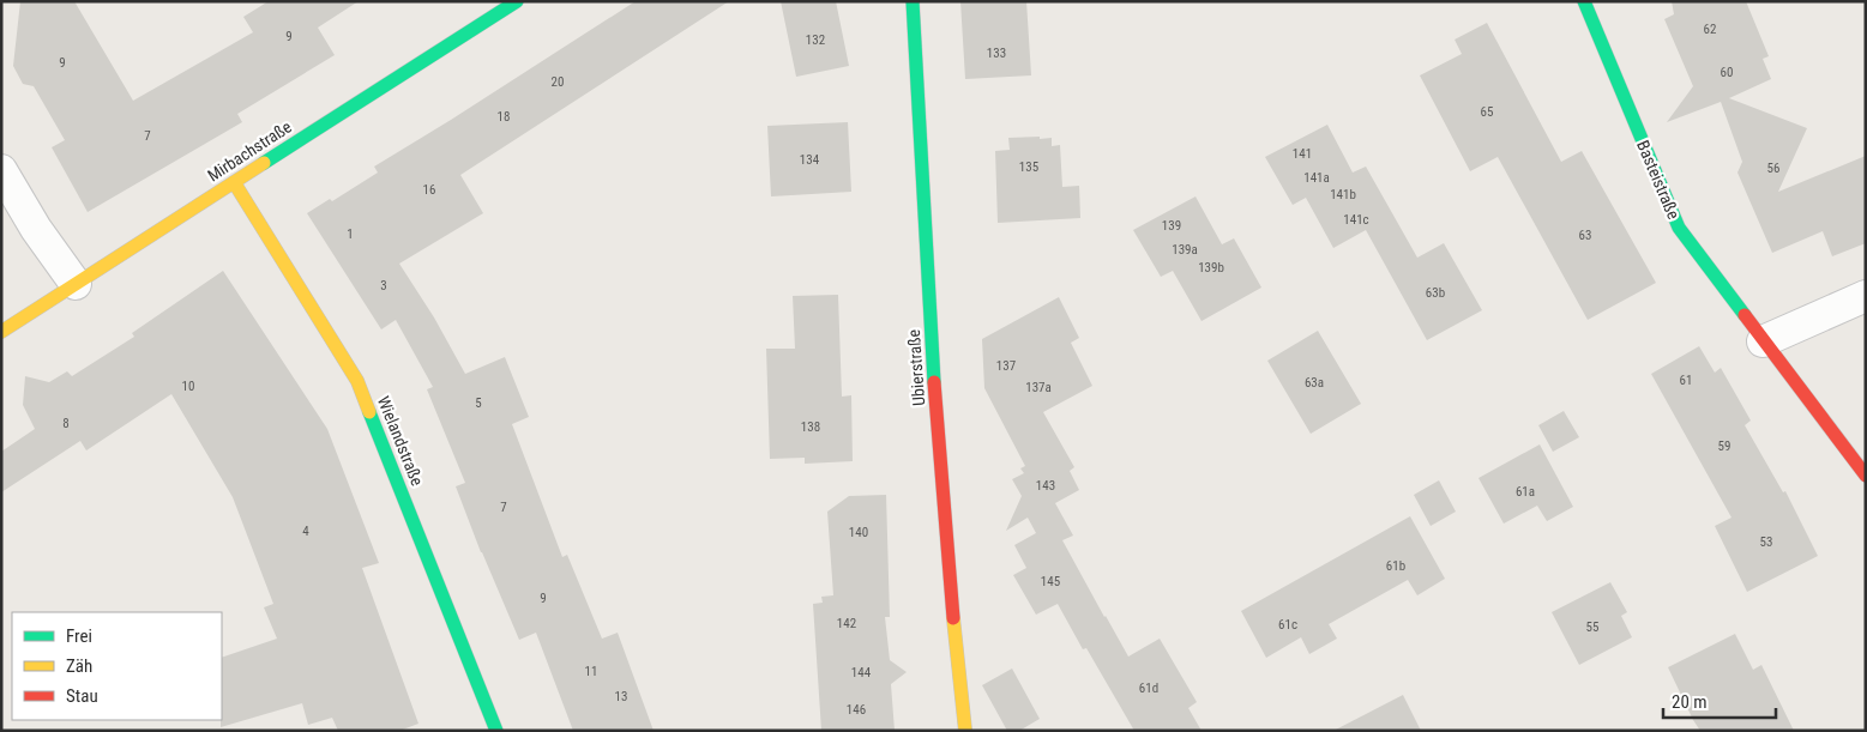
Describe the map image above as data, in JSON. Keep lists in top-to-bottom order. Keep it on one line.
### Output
{"streets":{"street":["Mirbachstraße","Basteistraße","Ubierstraße","Wielandstraße"]},"crossings":[["Mirbachstraße","Wielandstraße"]],"house_numbers":["62","9","132","133","9","60","20","65","18","7","141","134","135","56","141a","16","141b","141c","139","1","63","139a","139b","3","63b","137","61","63a","10","137a","5","8","138","59","143","61a","7","4","140","53","61b","145","9","142","61c","55","11","144","61d","13","146"],"legend":["Frei","Zäh","Stau"],"scale_bar":"20 m"}
